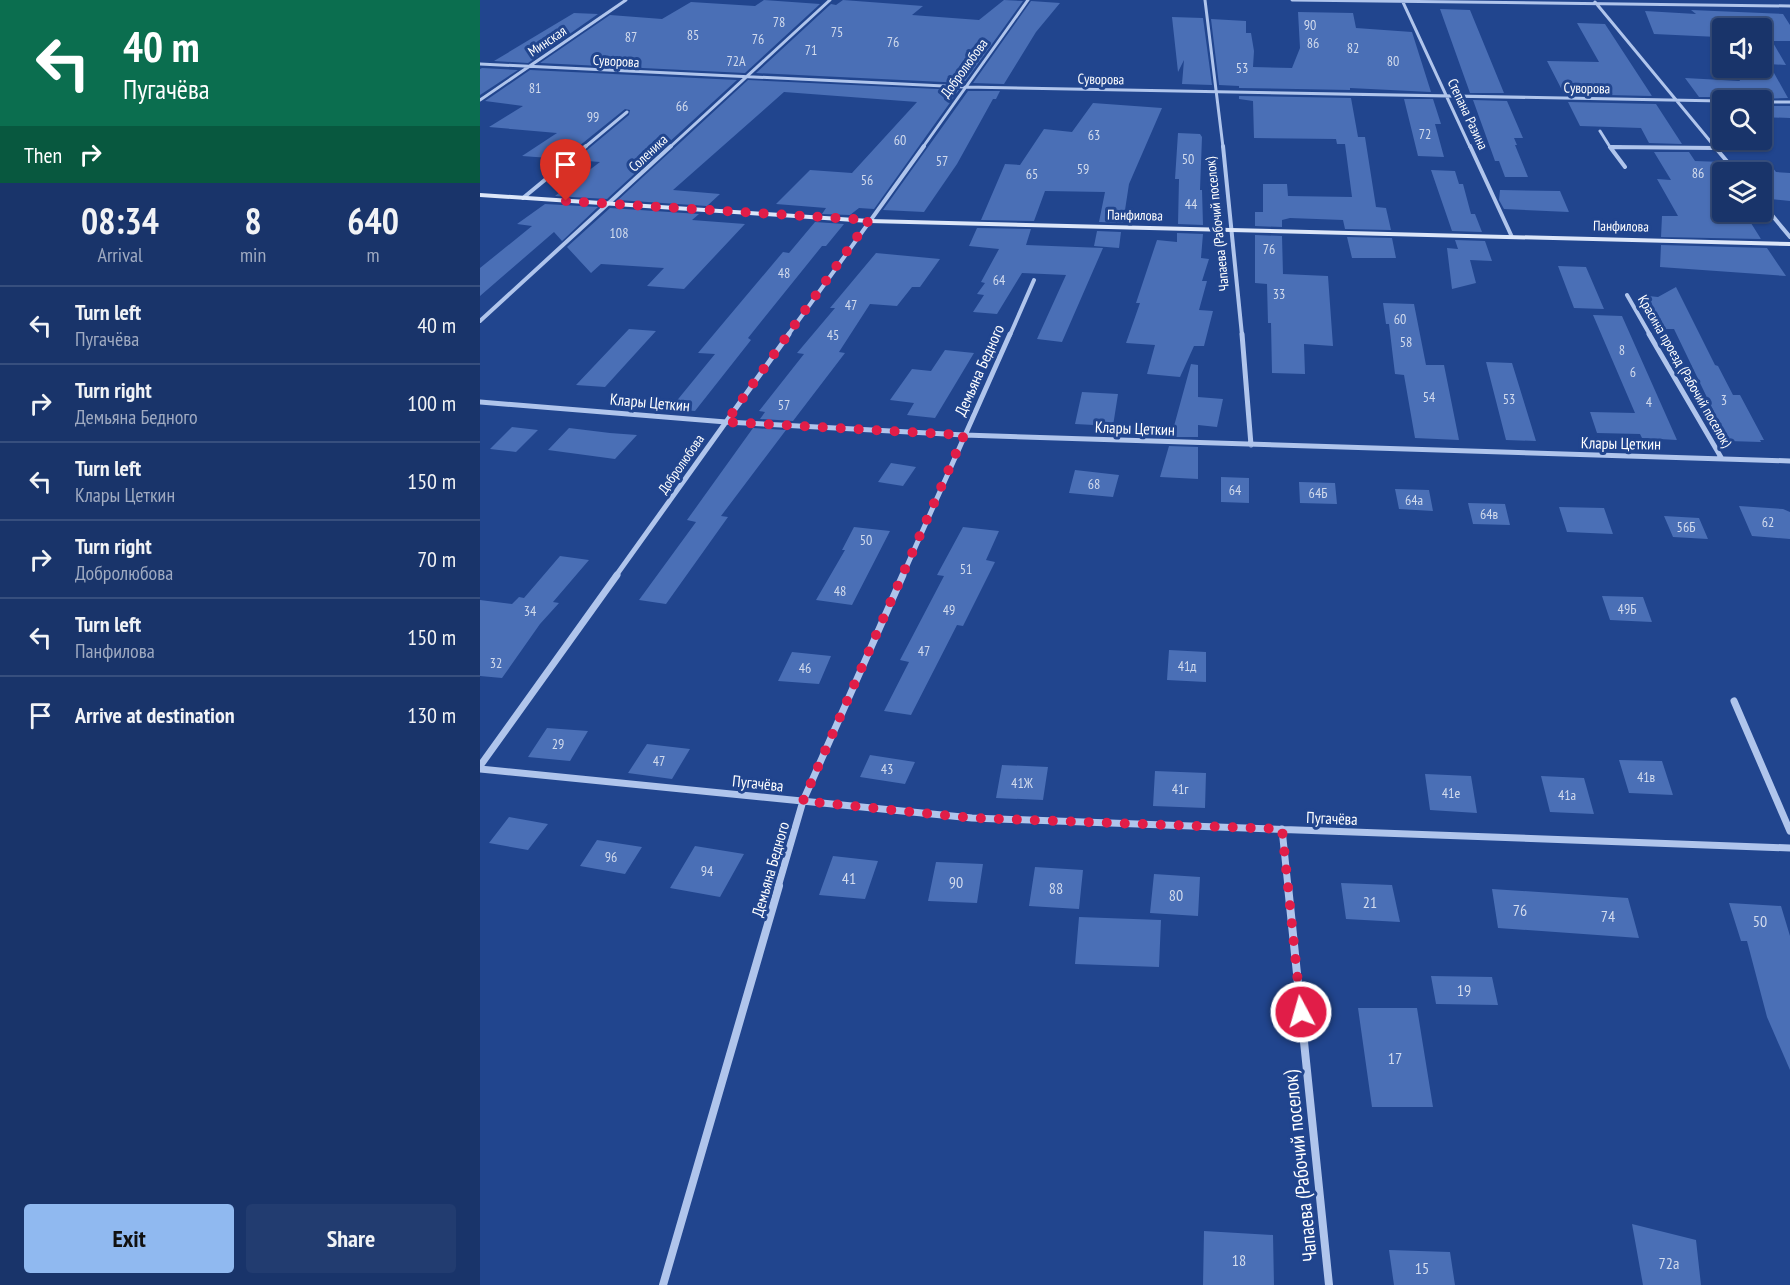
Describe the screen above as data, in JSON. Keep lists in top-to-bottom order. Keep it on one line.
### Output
{"streets":{"street":["Минская","Суворова","Добролюбова","Степана Разина","Соленика","Панфилова","Чапаева (Рабочий поселок)","Демьяна Бедного","Красина проезд (Рабочий поселок)","Клары Цеткин","Пугачёва"]},"crossings":[["Минская","Суворова"],["Суворова","Добролюбова"],["Суворова","Степана Разина"],["Суворова","Соленика"],["Суворова","Чапаева (Рабочий поселок)"],["Добролюбова","Панфилова"],["Добролюбова","Клары Цеткин"],["Добролюбова","Пугачёва"],["Степана Разина","Панфилова"],["Соленика","Панфилова"],["Панфилова","Чапаева (Рабочий поселок)"],["Чапаева (Рабочий поселок)","Клары Цеткин"],["Чапаева (Рабочий поселок)","Пугачёва"],["Демьяна Бедного","Клары Цеткин"],["Демьяна Бедного","Пугачёва"],["Красина проезд (Рабочий поселок)","Клары Цеткин"]],"house_numbers":["78","90","75","85","87","76","76","86","82","71","72А","80","53","81","66","99","72","63","60","50","57","59","86","65","56","44","108","76","48","64","33","47","60","45","58","8","6","54","53","3","4","57","68","64","64Б","64а","64в","62","56Б","50","51","48","49Б","49","34","47","32","41д","46","29","47","43","41в","41Ж","41г","41е","41а","96","94","41","90","88","80","21","76","74","50","19","17","18","72а","15"],"page":{"turn":["40 m","Пугачёва"],"then":"Then","eta":["08:34","Arrival","8","min","640","m"],"list":[{"name":"Turn left","note":"Пугачёва","value":"40 m"},{"name":"Turn right","note":"Демьяна Бедного","value":"100 m"},{"name":"Turn left","note":"Клары Цеткин","value":"150 m"},{"name":"Turn right","note":"Добролюбова","value":"70 m"},{"name":"Turn left","note":"Панфилова","value":"150 m"},{"name":"Arrive at destination","value":"130 m"}],"buttons":["Exit","Share"]}}
